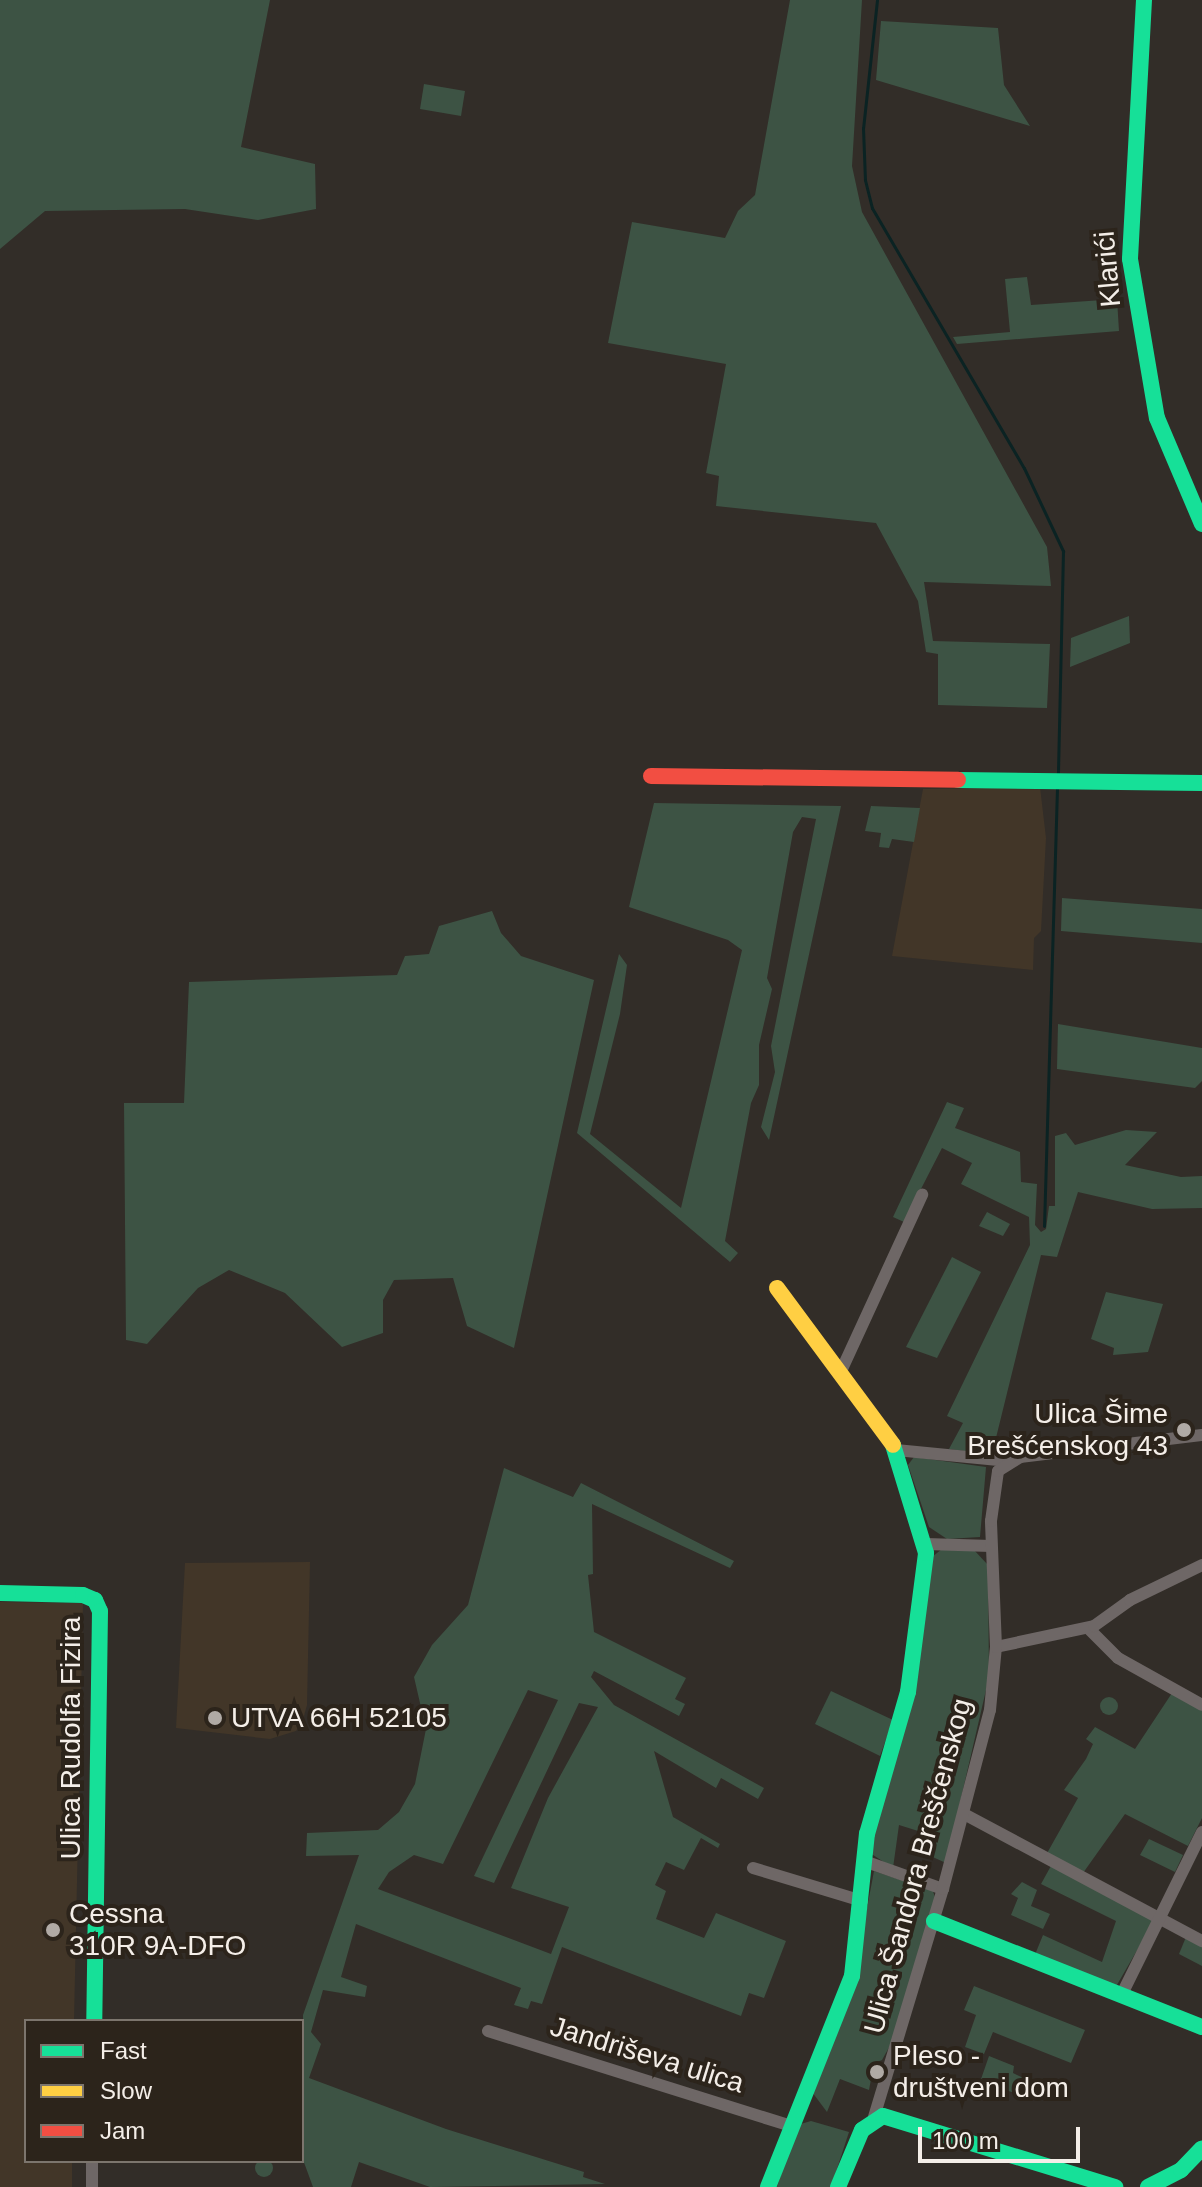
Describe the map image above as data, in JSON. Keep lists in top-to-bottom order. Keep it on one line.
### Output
{"streets":{"street":["Klarići","Ulica Rudolfa Fizira","Ulica Šandora Breščenskog","Jandriševa ulica"]},"places":["Ulica Šime Brešćenskog 43","UTVA 66H 52105","Cessna 310R 9A-DFO","Pleso - društveni dom"],"legend":["Fast","Slow","Jam"],"scale_bar":"100 m"}
